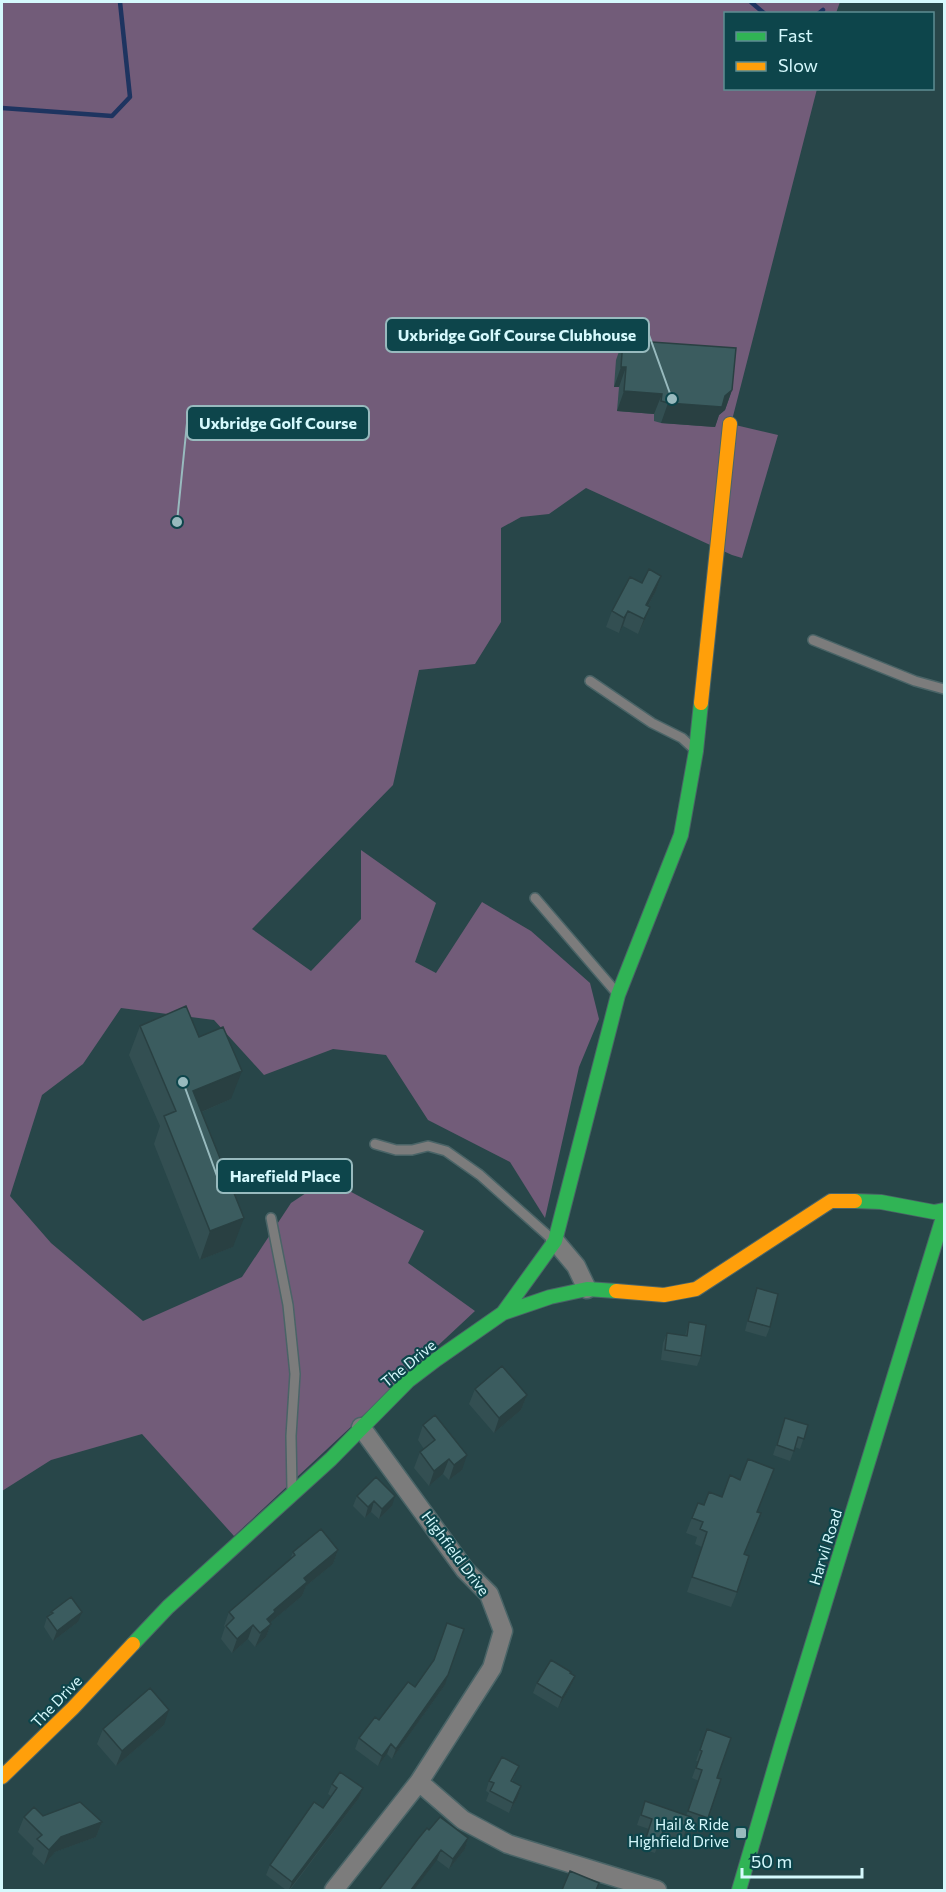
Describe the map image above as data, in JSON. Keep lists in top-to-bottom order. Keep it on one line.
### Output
{"streets":{"street":["The Drive","Harvil Road","Highfield Drive"]},"crossings":[["The Drive","Highfield Drive"]],"places":{"other":["Uxbridge Golf Course Clubhouse","Uxbridge Golf Course","Harefield Place"],"transit":["Hail & Ride Highfield Drive"]},"legend":["Fast","Slow"],"scale_bar":"50 m"}
